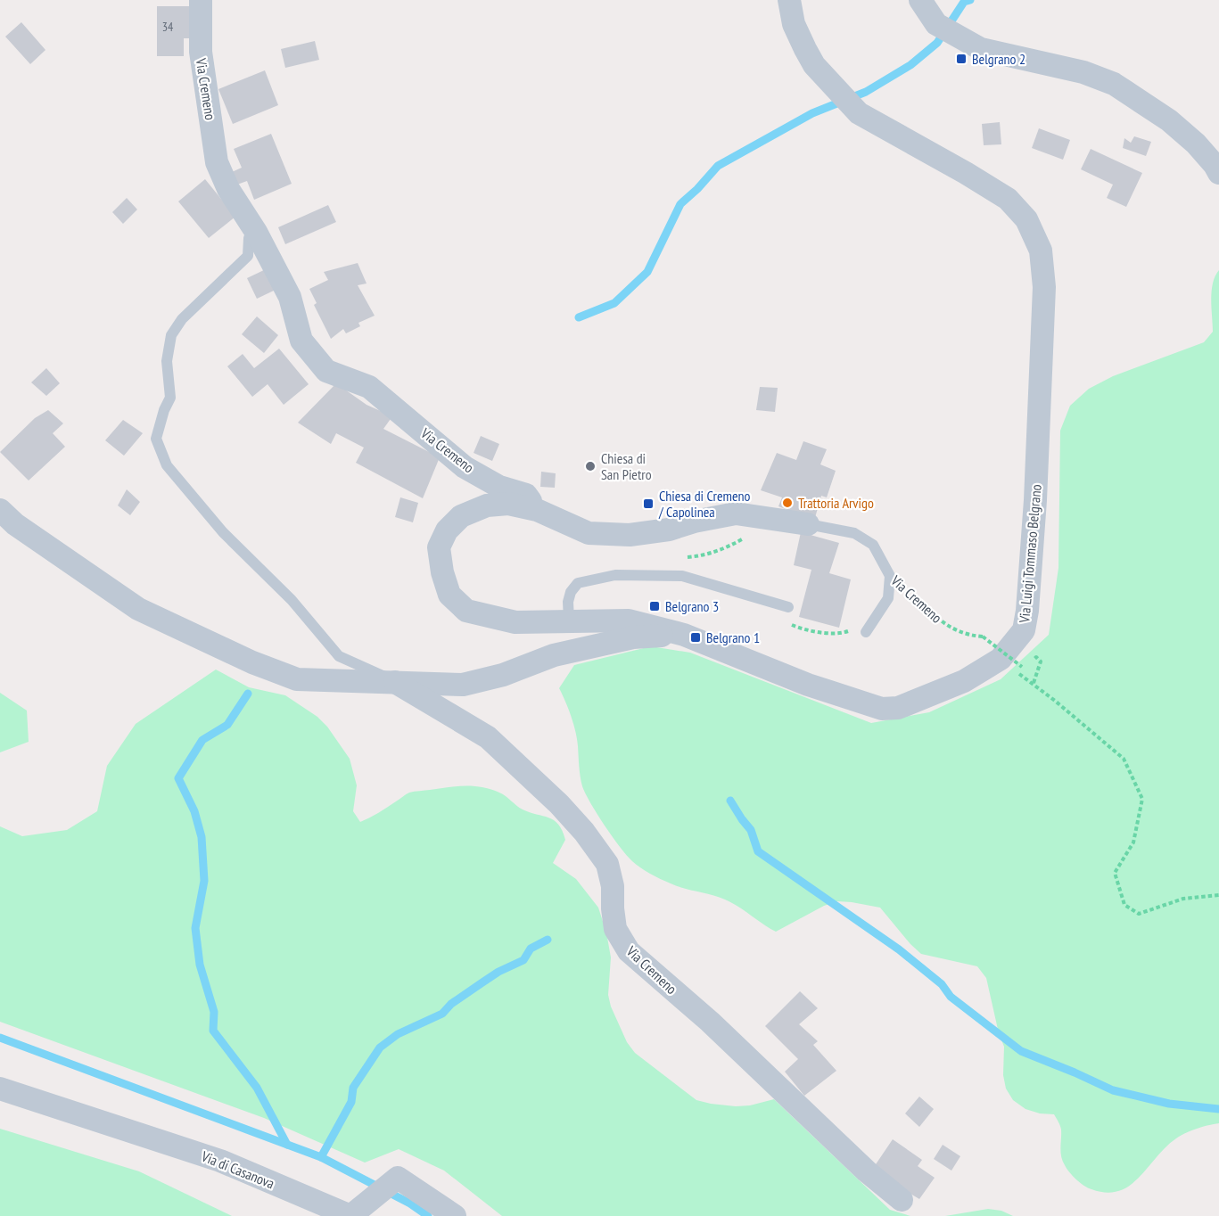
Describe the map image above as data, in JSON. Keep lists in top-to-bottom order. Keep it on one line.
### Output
{"streets":{"street":["Via Cremeno","Via Luigi Tommaso Belgrano","Via di Casanova"]},"crossings":[["Via Cremeno","Via Luigi Tommaso Belgrano"]],"places":{"transit":["Belgrano 2","Chiesa di Cremeno / Capolinea","Belgrano 3","Belgrano 1"],"other":["Chiesa di San Pietro","Trattoria Arvigo"]},"house_numbers":["34"]}
